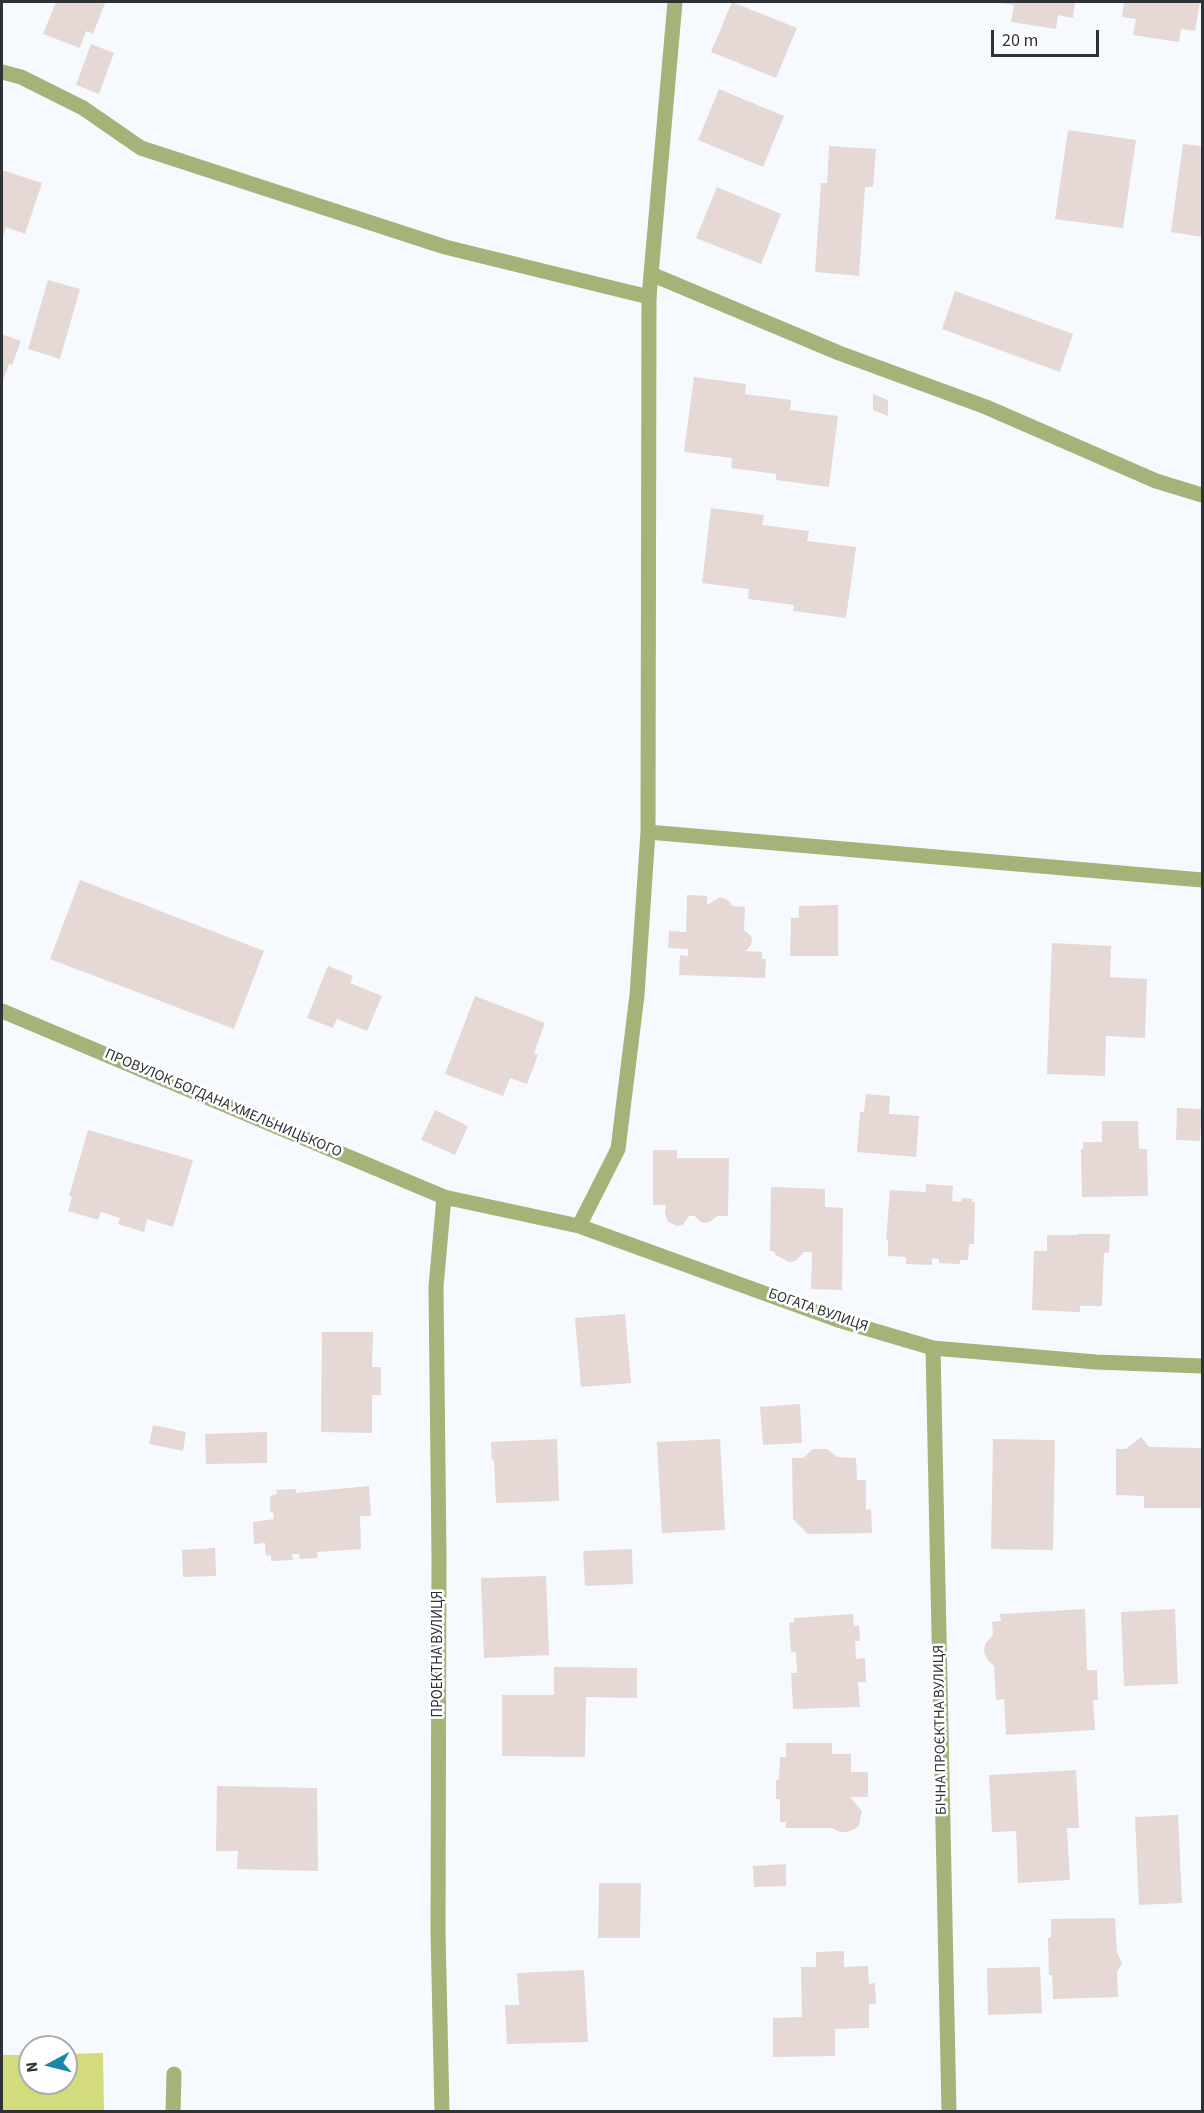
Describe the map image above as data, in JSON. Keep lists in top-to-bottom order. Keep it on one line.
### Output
{"streets":{"street":["ПРОВУЛОК БОГДАНА ХМЕЛЬНИЦЬКОГО","БОГАТА ВУЛИЦЯ","ПРОЕКТНА ВУЛИЦЯ","БІЧНА ПРОЄКТНА ВУЛИЦЯ"]},"crossings":[["ПРОВУЛОК БОГДАНА ХМЕЛЬНИЦЬКОГО","БОГАТА ВУЛИЦЯ"],["ПРОВУЛОК БОГДАНА ХМЕЛЬНИЦЬКОГО","ПРОЕКТНА ВУЛИЦЯ"],["БОГАТА ВУЛИЦЯ","ПРОЕКТНА ВУЛИЦЯ"],["БОГАТА ВУЛИЦЯ","БІЧНА ПРОЄКТНА ВУЛИЦЯ"]],"scale_bar":"20 m","north":"left"}
